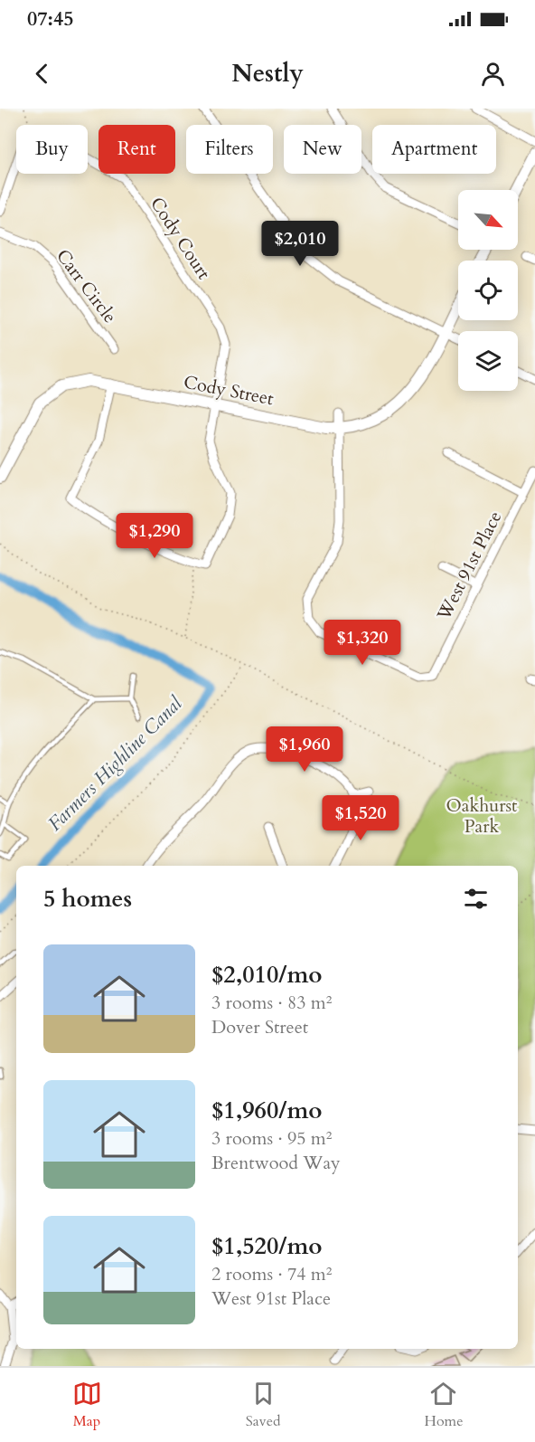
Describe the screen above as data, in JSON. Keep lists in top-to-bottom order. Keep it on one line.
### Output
{"streets":{"street":["Cody Court","Carr Circle","Cody Street","West 91st Place"]},"crossings":[["Cody Court","Cody Street"],["Cody Street","West 91st Place"]],"water":["Farmers Highline Canal"],"parks":["Oakhurst Park"],"north":"bottom right","page":{"status":"07:45","header":"Nestly","chip":["Buy","Rent","Filters","New","Apartment"],"price":["$2,010","$1,290","$1,320","$1,960","$1,520"],"heading":"5 homes","list":[{"name":"$2,010/mo","note":"3 rooms · 83 m² · Dover Street"},{"name":"$1,960/mo","note":"3 rooms · 95 m² · Brentwood Way"},{"name":"$1,520/mo","note":"2 rooms · 74 m² · West 91st Place"}],"tabs":["Map","Saved","Home"]}}
